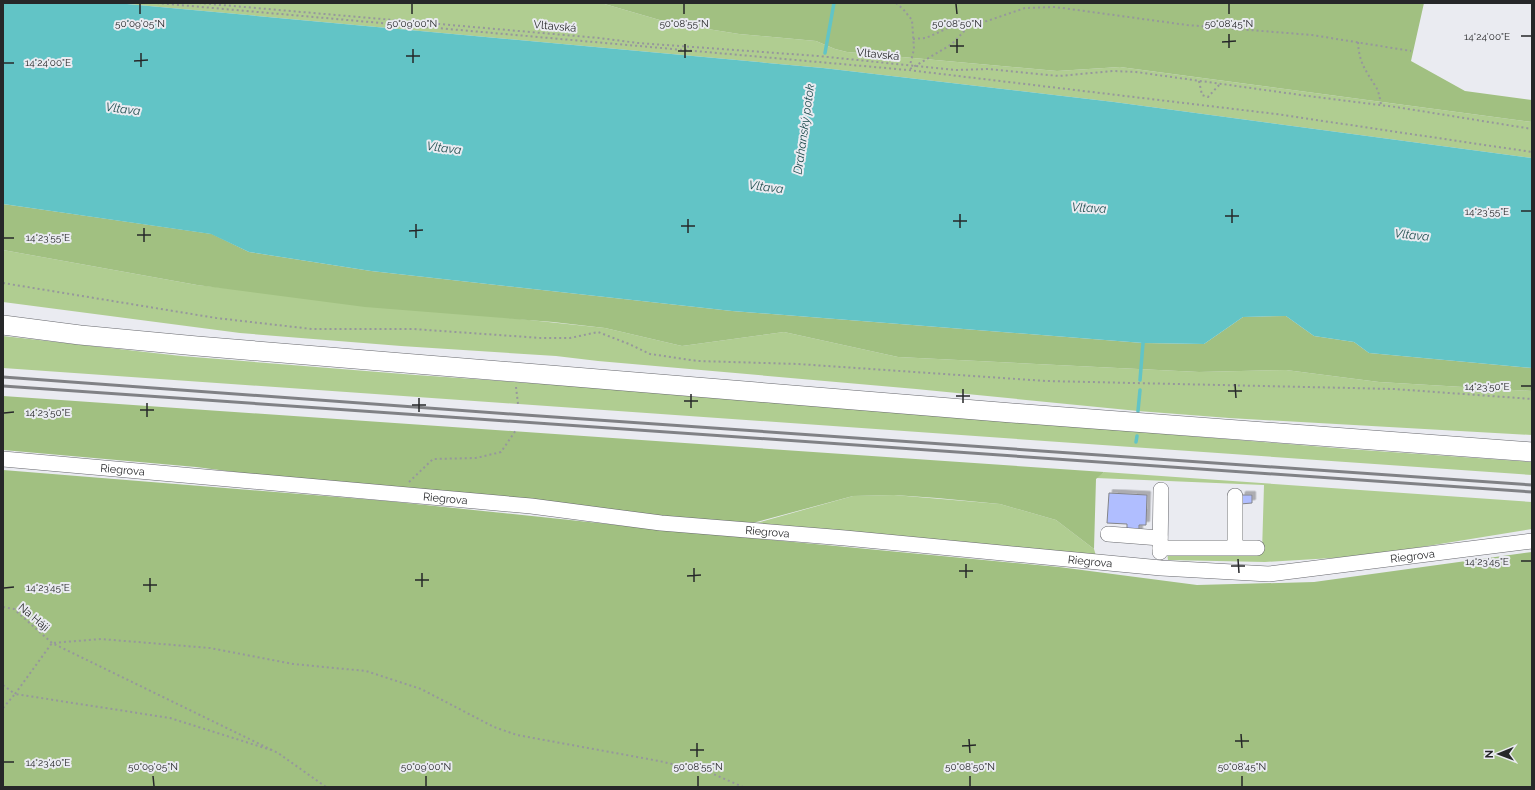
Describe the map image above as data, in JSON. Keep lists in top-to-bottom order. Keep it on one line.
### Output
{"streets":{"street":["Riegrova"],"path":["Vltavská","Na Háji"]},"water":["Vltava","Drahanský potok"],"north":"left","coordinates":["50°09'05\"N","50°09'00\"N","50°08'55\"N","50°08'50\"N","50°08'45\"N","14°24'00\"E","14°23'55\"E","14°23'50\"E","14°23'45\"E","14°23'40\"E"]}
